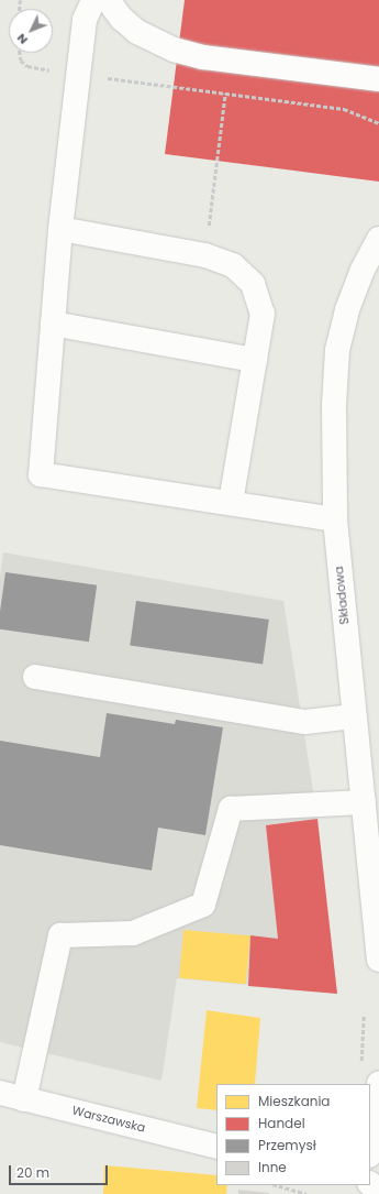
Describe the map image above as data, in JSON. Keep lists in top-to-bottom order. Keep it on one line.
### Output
{"streets":{"street":["Składowa","Warszawska"]},"legend":["Mieszkania","Handel","Przemysł","Inne"],"scale_bar":"20 m","north":"bottom left"}
